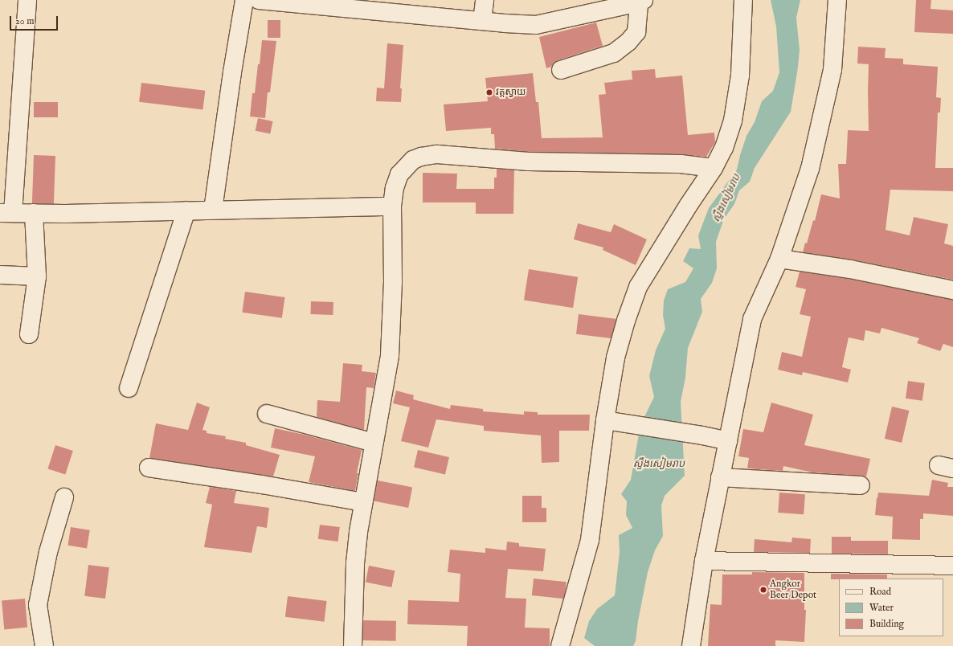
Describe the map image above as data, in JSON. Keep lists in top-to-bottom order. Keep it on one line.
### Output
{"water":["ស្ទឹងសៀមរាប"],"places":["វត្តស្វាយ","Angkor Beer Depot"],"legend":["Road","Water","Building"],"scale_bar":"20 m"}
